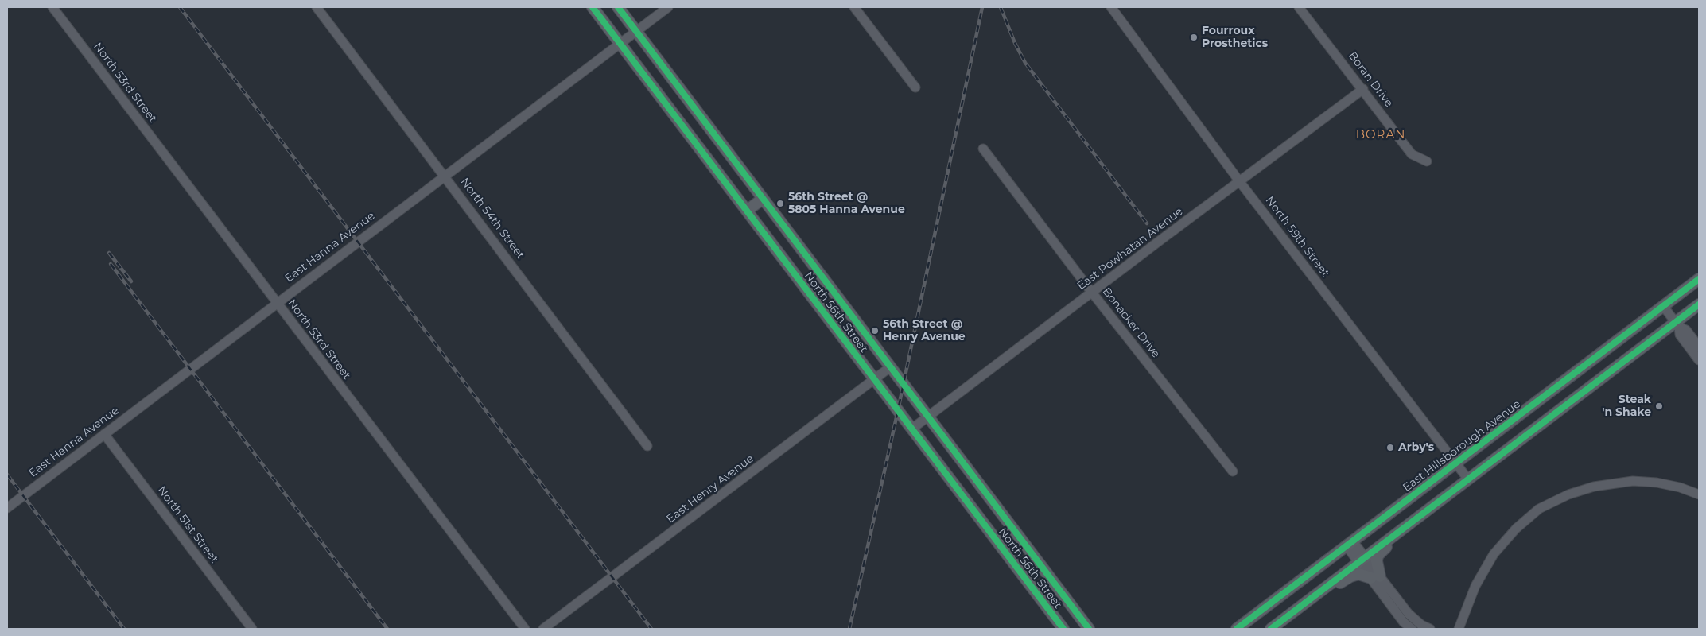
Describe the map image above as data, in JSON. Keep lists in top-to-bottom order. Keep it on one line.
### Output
{"streets":{"main road":["North 56th Street","East Hillsborough Avenue"],"street":["Boran Drive","North 53rd Street","North 54th Street","North 59th Street","East Hanna Avenue","East Powhatan Avenue","Bonacker Drive","East Henry Avenue","North 51st Street"]},"crossings":[["Boran Drive","East Powhatan Avenue"],["North 53rd Street","East Hanna Avenue"],["North 54th Street","East Hanna Avenue"],["North 59th Street","East Powhatan Avenue"],["North 59th Street","East Hillsborough Avenue"],["East Hanna Avenue","North 56th Street"],["East Hanna Avenue","North 51st Street"],["East Powhatan Avenue","North 56th Street"],["East Powhatan Avenue","Bonacker Drive"],["North 56th Street","East Henry Avenue"]],"districts":["BORAN"],"places":["Fourroux Prosthetics","56th Street @ 5805 Hanna Avenue","56th Street @ Henry Avenue","Steak 'n Shake","Arby's"]}
